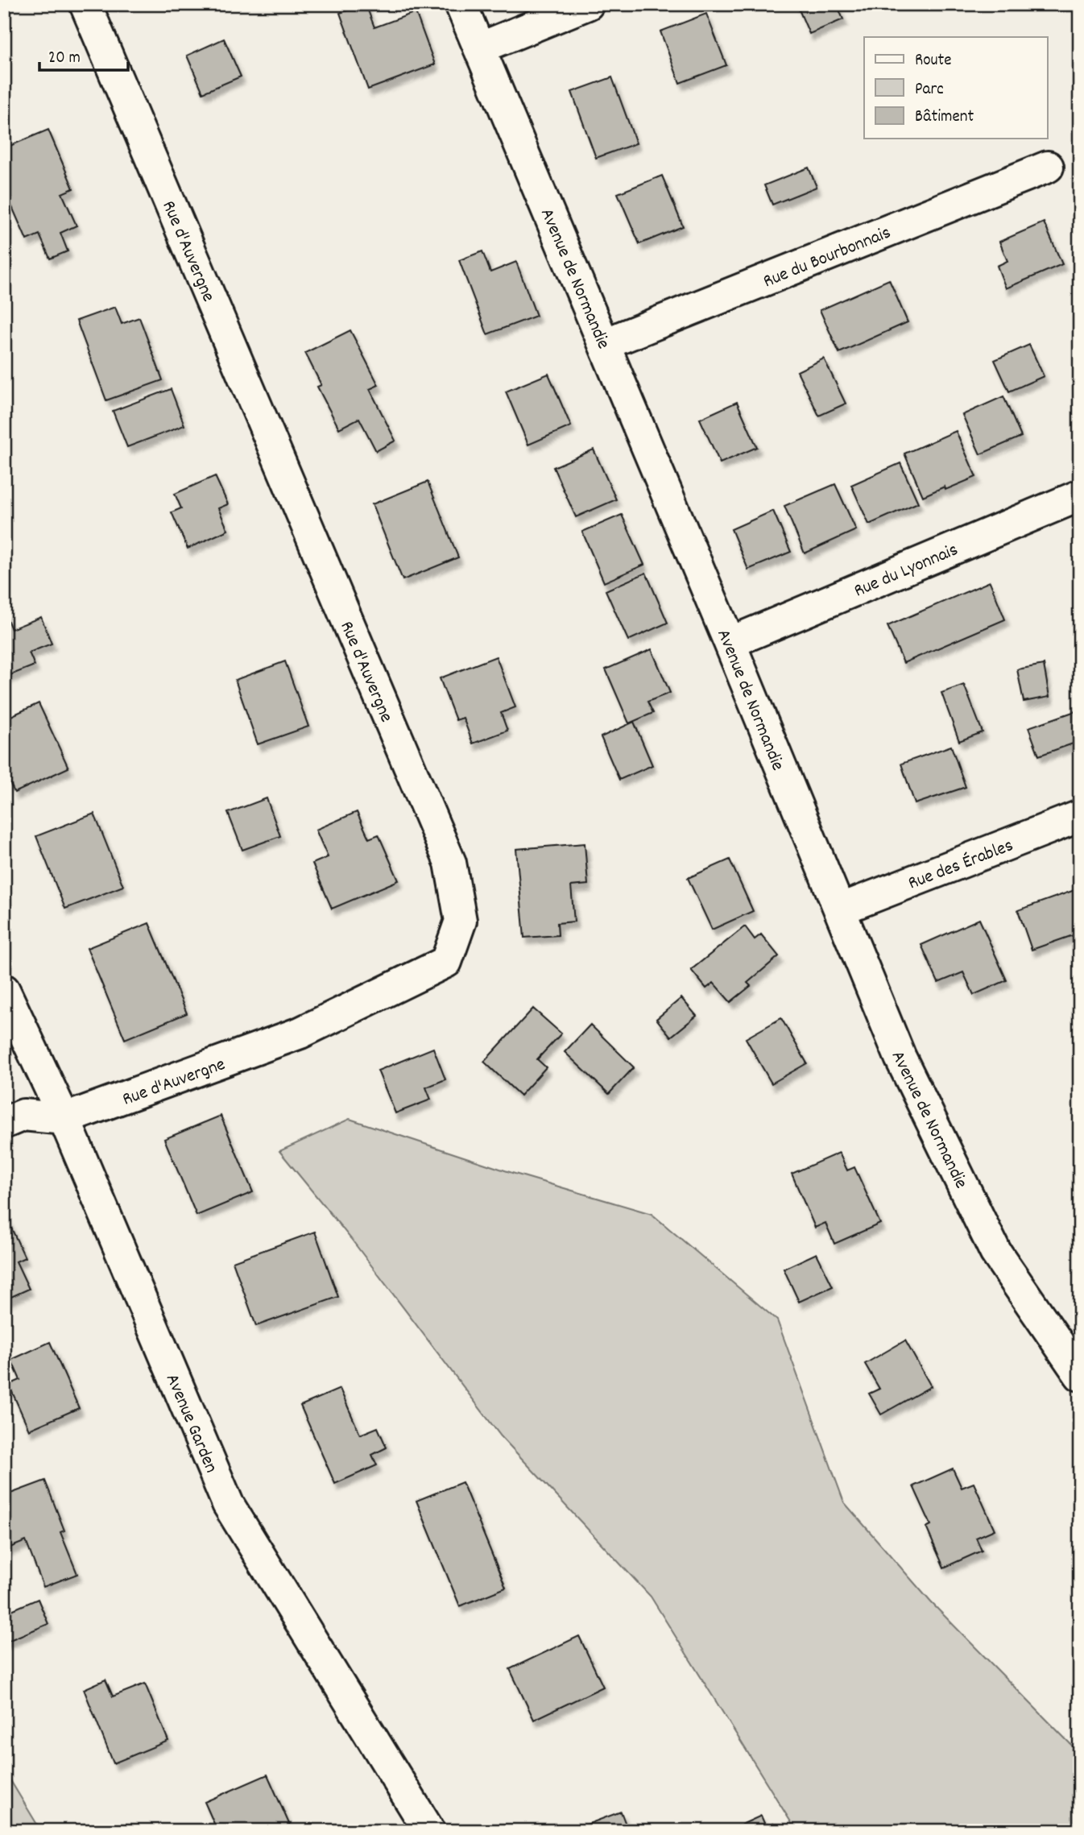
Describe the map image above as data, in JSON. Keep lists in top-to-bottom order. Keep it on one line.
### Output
{"streets":{"street":["Rue d'Auvergne","Rue du Bourbonnais","Avenue de Normandie","Rue du Lyonnais","Rue des Érables","Avenue Garden"]},"crossings":[["Rue d'Auvergne","Avenue Garden"],["Rue du Bourbonnais","Avenue de Normandie"],["Avenue de Normandie","Rue du Lyonnais"],["Avenue de Normandie","Rue des Érables"]],"legend":["Route","Parc","Bâtiment"],"scale_bar":"20 m"}
